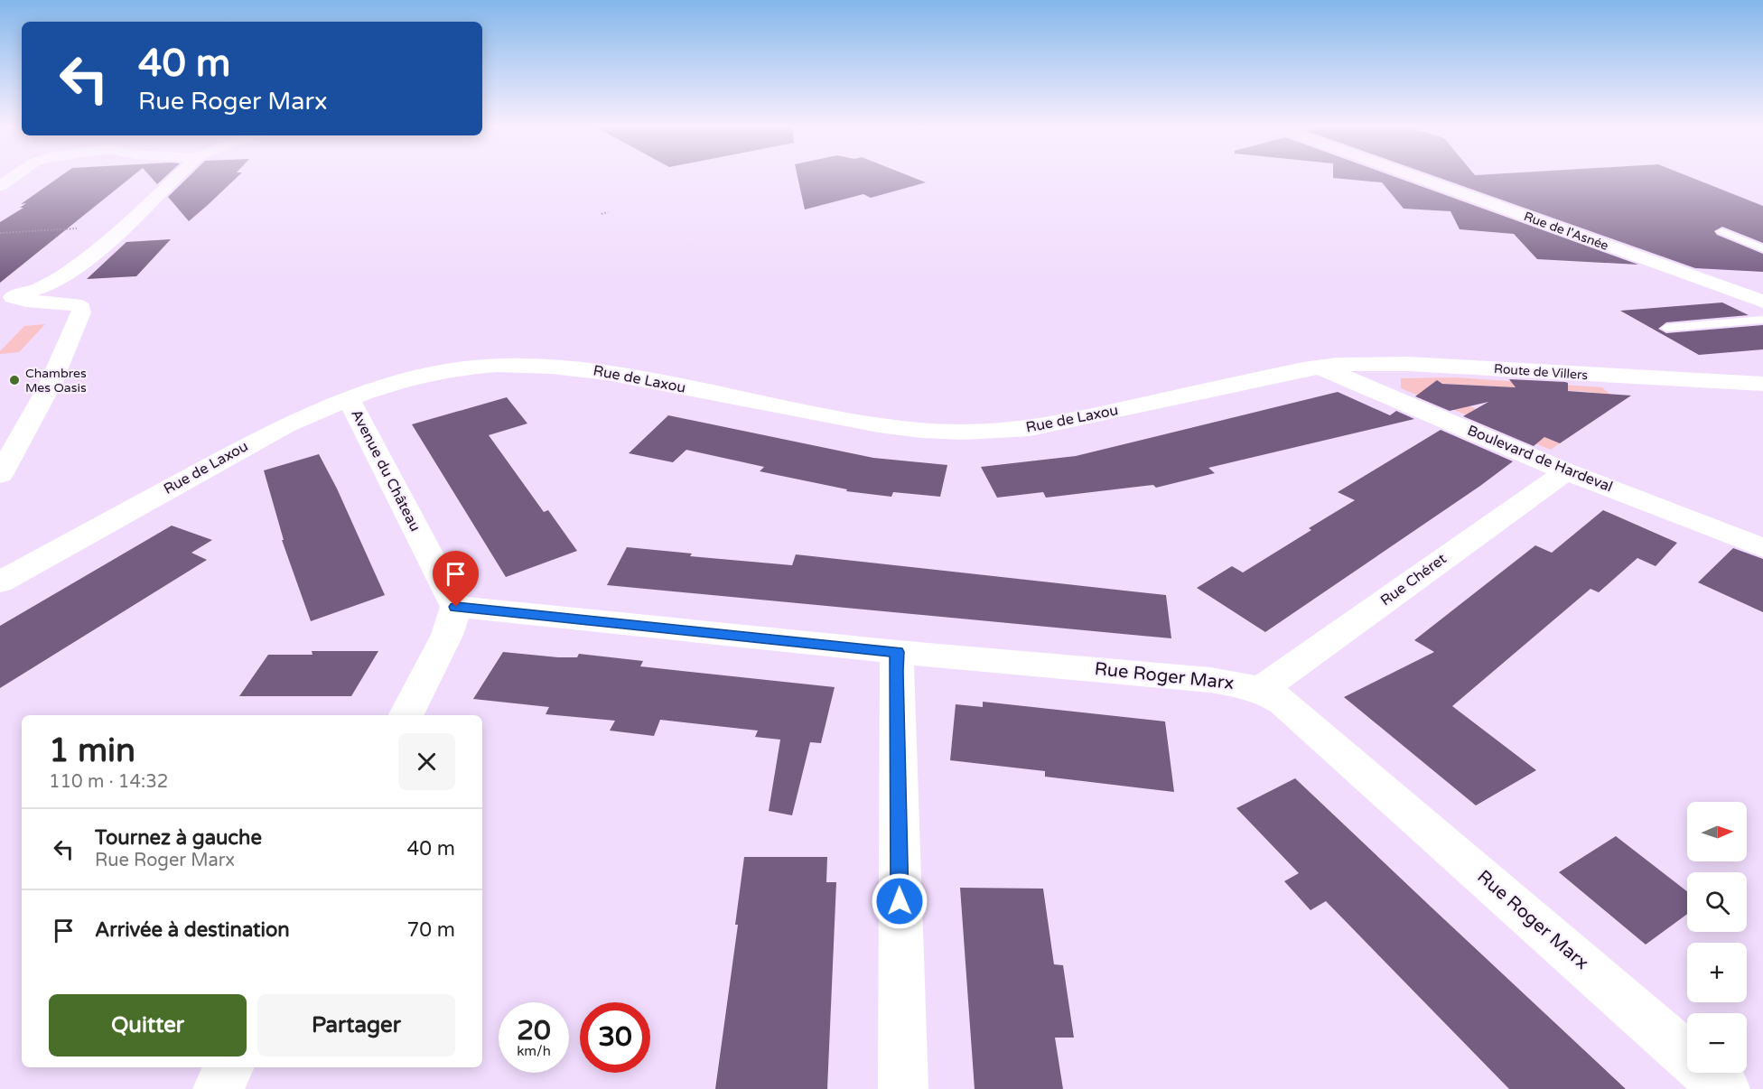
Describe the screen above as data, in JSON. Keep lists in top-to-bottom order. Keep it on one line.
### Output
{"streets":{"street":["Rue de l'Asnée","Route de Villers","Rue de Laxou","Boulevard de Hardeval","Avenue du Château","Rue Chéret","Rue Roger Marx"]},"crossings":[["Route de Villers","Rue de Laxou"],["Route de Villers","Boulevard de Hardeval"],["Rue de Laxou","Boulevard de Hardeval"],["Rue de Laxou","Avenue du Château"],["Boulevard de Hardeval","Rue Chéret"],["Avenue du Château","Rue Roger Marx"],["Rue Chéret","Rue Roger Marx"]],"places":["Chambres Mes Oasis"],"north":"right","page":{"turn":["40 m","Rue Roger Marx"],"heading":["1 min","110 m · 14:32"],"map_buttons":["+","−"],"list":[{"name":"Tournez à gauche","note":"Rue Roger Marx","value":"40 m"},{"name":"Arrivée à destination","value":"70 m"}],"buttons":["Quitter","Partager"],"speed":"20 km/h","limit":"30"}}
